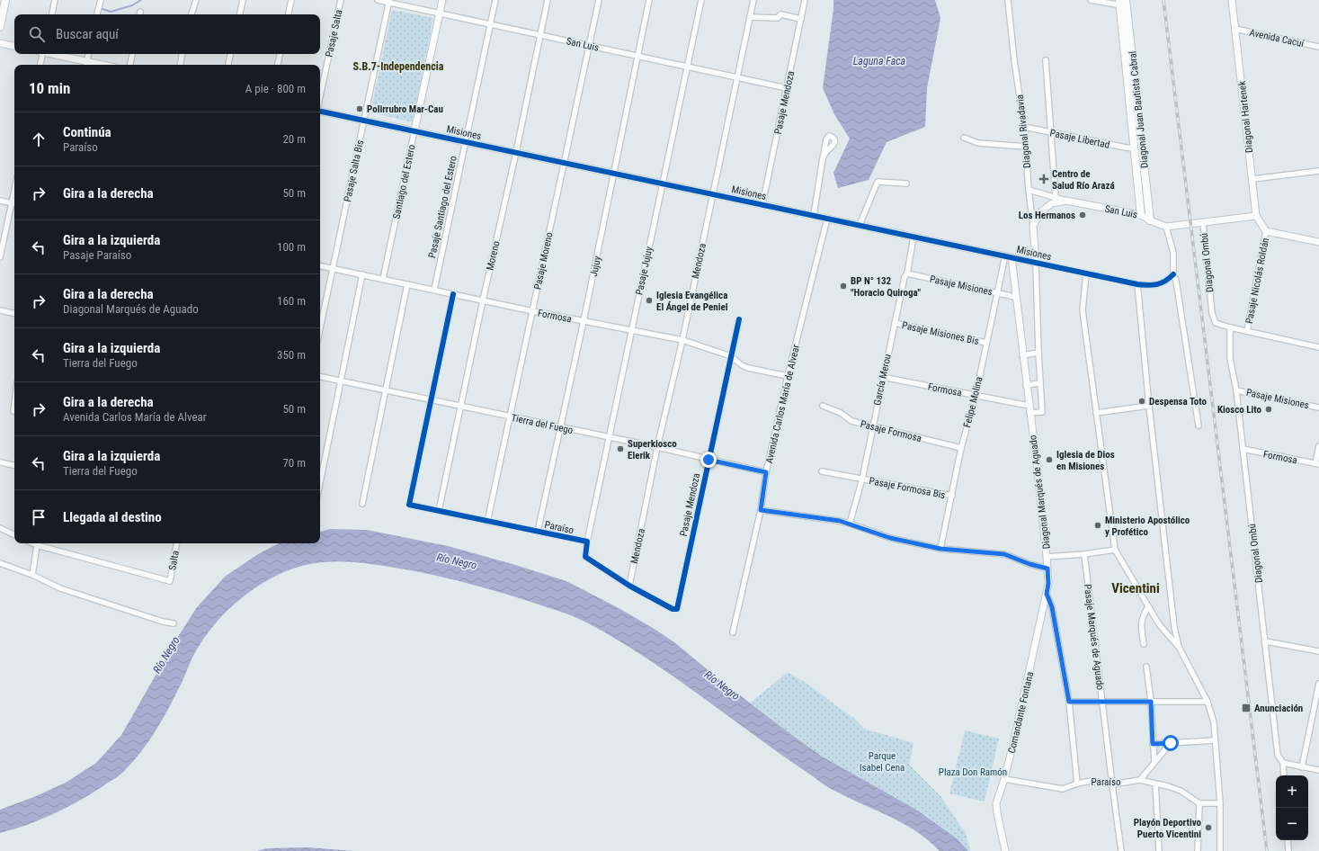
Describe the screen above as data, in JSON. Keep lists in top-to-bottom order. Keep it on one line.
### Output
{"streets":{"main road":["Diagonal Juan Bautista Cabral"],"street":["Pasaje Salta","Avenida Cacuí","San Luis","Pasaje Mendoza","Diagonal Hartenek","Diagonal Rivadavia","Misiones","Pasaje Libertad","Pasaje Salta Bis","Santiago del Estero","Pasaje Santiago del Estero","Moreno","Pasaje Moreno","Mendoza","Diagonal Ombú","Jujuy","Pasaje Jujuy","Pasaje Nicolás Roldán","Pasaje Misiones","Formosa","Pasaje Misiones Bis","García Merou","Felipe Molina","Avenida Carlos María de Alvear","Tierra del Fuego","Pasaje Formosa","Pasaje Formosa Bis","Diagonal Marqués de Aguado","Paraíso","Salta","Pasaje Marqués de Aguado","Comandante Fontana"]},"crossings":[["Avenida Cacuí","Diagonal Hartenek"],["San Luis","Pasaje Mendoza"],["San Luis","Diagonal Juan Bautista Cabral"],["San Luis","Diagonal Hartenek"],["San Luis","Diagonal Rivadavia"],["San Luis","Pasaje Salta Bis"],["San Luis","Santiago del Estero"],["San Luis","Pasaje Santiago del Estero"],["San Luis","Moreno"],["San Luis","Pasaje Moreno"],["San Luis","Mendoza"],["San Luis","Diagonal Ombú"],["San Luis","Jujuy"],["San Luis","Pasaje Jujuy"],["Pasaje Mendoza","Misiones"],["Pasaje Mendoza","Mendoza"],["Pasaje Mendoza","Formosa"],["Pasaje Mendoza","Tierra del Fuego"],["Diagonal Juan Bautista Cabral","Pasaje Libertad"],["Diagonal Hartenek","Pasaje Nicolás Roldán"],["Diagonal Rivadavia","Misiones"],["Diagonal Rivadavia","Pasaje Libertad"],["Misiones","Pasaje Salta Bis"],["Misiones","Santiago del Estero"],["Misiones","Pasaje Santiago del Estero"],["Misiones","Moreno"],["Misiones","Pasaje Moreno"],["Misiones","Mendoza"],["Misiones","Jujuy"],["Misiones","Pasaje Jujuy"],["Misiones","García Merou"],["Misiones","Felipe Molina"],["Misiones","Avenida Carlos María de Alvear"],["Misiones","Diagonal Marqués de Aguado"],["Pasaje Salta Bis","Formosa"],["Santiago del Estero","Formosa"],["Pasaje Santiago del Estero","Formosa"],["Moreno","Formosa"],["Moreno","Tierra del Fuego"],["Moreno","Paraíso"],["Pasaje Moreno","Formosa"],["Pasaje Moreno","Tierra del Fuego"],["Pasaje Moreno","Paraíso"],["Mendoza","Formosa"],["Mendoza","Tierra del Fuego"],["Diagonal Ombú","Pasaje Misiones"],["Diagonal Ombú","Formosa"],["Jujuy","Formosa"],["Jujuy","Tierra del Fuego"],["Jujuy","Paraíso"],["Pasaje Jujuy","Formosa"],["Pasaje Jujuy","Tierra del Fuego"],["Pasaje Jujuy","Paraíso"],["Pasaje Misiones","García Merou"],["Pasaje Misiones","Felipe Molina"],["Pasaje Misiones","Diagonal Marqués de Aguado"],["Formosa","García Merou"],["Formosa","Felipe Molina"],["Formosa","Avenida Carlos María de Alvear"],["Formosa","Diagonal Marqués de Aguado"],["Pasaje Misiones Bis","García Merou"],["Pasaje Misiones Bis","Felipe Molina"],["García Merou","Pasaje Formosa"],["García Merou","Pasaje Formosa Bis"],["Felipe Molina","Pasaje Formosa"],["Felipe Molina","Pasaje Formosa Bis"],["Felipe Molina","Diagonal Marqués de Aguado"],["Avenida Carlos María de Alvear","Tierra del Fuego"],["Tierra del Fuego","Paraíso"],["Diagonal Marqués de Aguado","Paraíso"],["Diagonal Marqués de Aguado","Comandante Fontana"],["Paraíso","Pasaje Marqués de Aguado"],["Paraíso","Comandante Fontana"]],"districts":["S.B.7-Independencia","Vicentini"],"water":["Laguna Faca","Río Negro"],"parks":["Parque Isabel Cena","Plaza Don Ramón"],"places":{"other":["Polirrubro Mar-Cau","Los Hermanos","BP N° 132 \"Horacio Quiroga\"","Iglesia Evangélica El Ángel de Peniel","Despensa Toto","Kiosco Lito","Superkiosco Elerik","Iglesia de Dios en Misiones","Ministerio Apostólico y Profético","Playón Deportivo Puerto Vicentini"],"health":["Centro de Salud Río Arazá"],"transit":["Anunciación"]},"page":{"search":"Buscar aquí","heading":["10 min","A pie · 800 m"],"list":[["Continúa","Paraíso","20 m"],["Gira a la derecha","50 m"],["Gira a la izquierda","Pasaje Paraíso","100 m"],["Gira a la derecha","Diagonal Marqués de Aguado","160 m"],["Gira a la izquierda","Tierra del Fuego","350 m"],["Gira a la derecha","Avenida Carlos María de Alvear","50 m"],["Gira a la izquierda","Tierra del Fuego","70 m"],"Llegada al destino"],"map_buttons":["+","−"]}}
